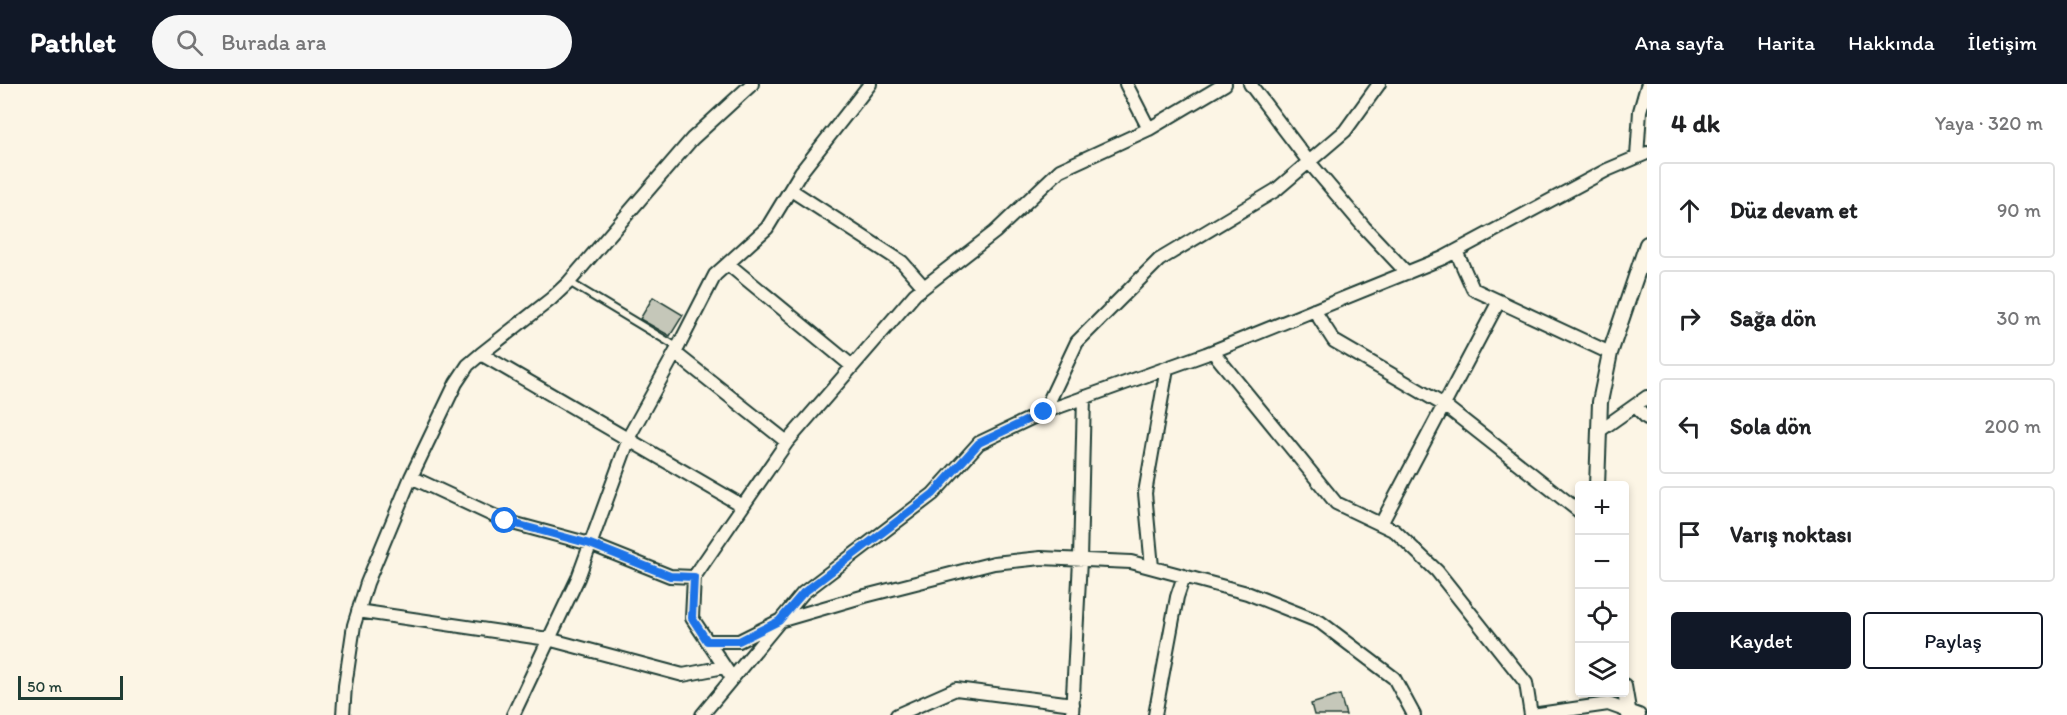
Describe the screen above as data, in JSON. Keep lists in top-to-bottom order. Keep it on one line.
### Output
{"scale_bar":"50 m","page":{"header":"Pathlet","search":"Burada ara","nav":["Ana sayfa","Harita","Hakkında","İletişim"],"heading":["4 dk","Yaya · 320 m"],"list":[["Düz devam et","90 m"],["Sağa dön","30 m"],["Sola dön","200 m"],"Varış noktası"],"map_buttons":["+","−"],"buttons":["Kaydet","Paylaş"],"scale":"50 m"}}
